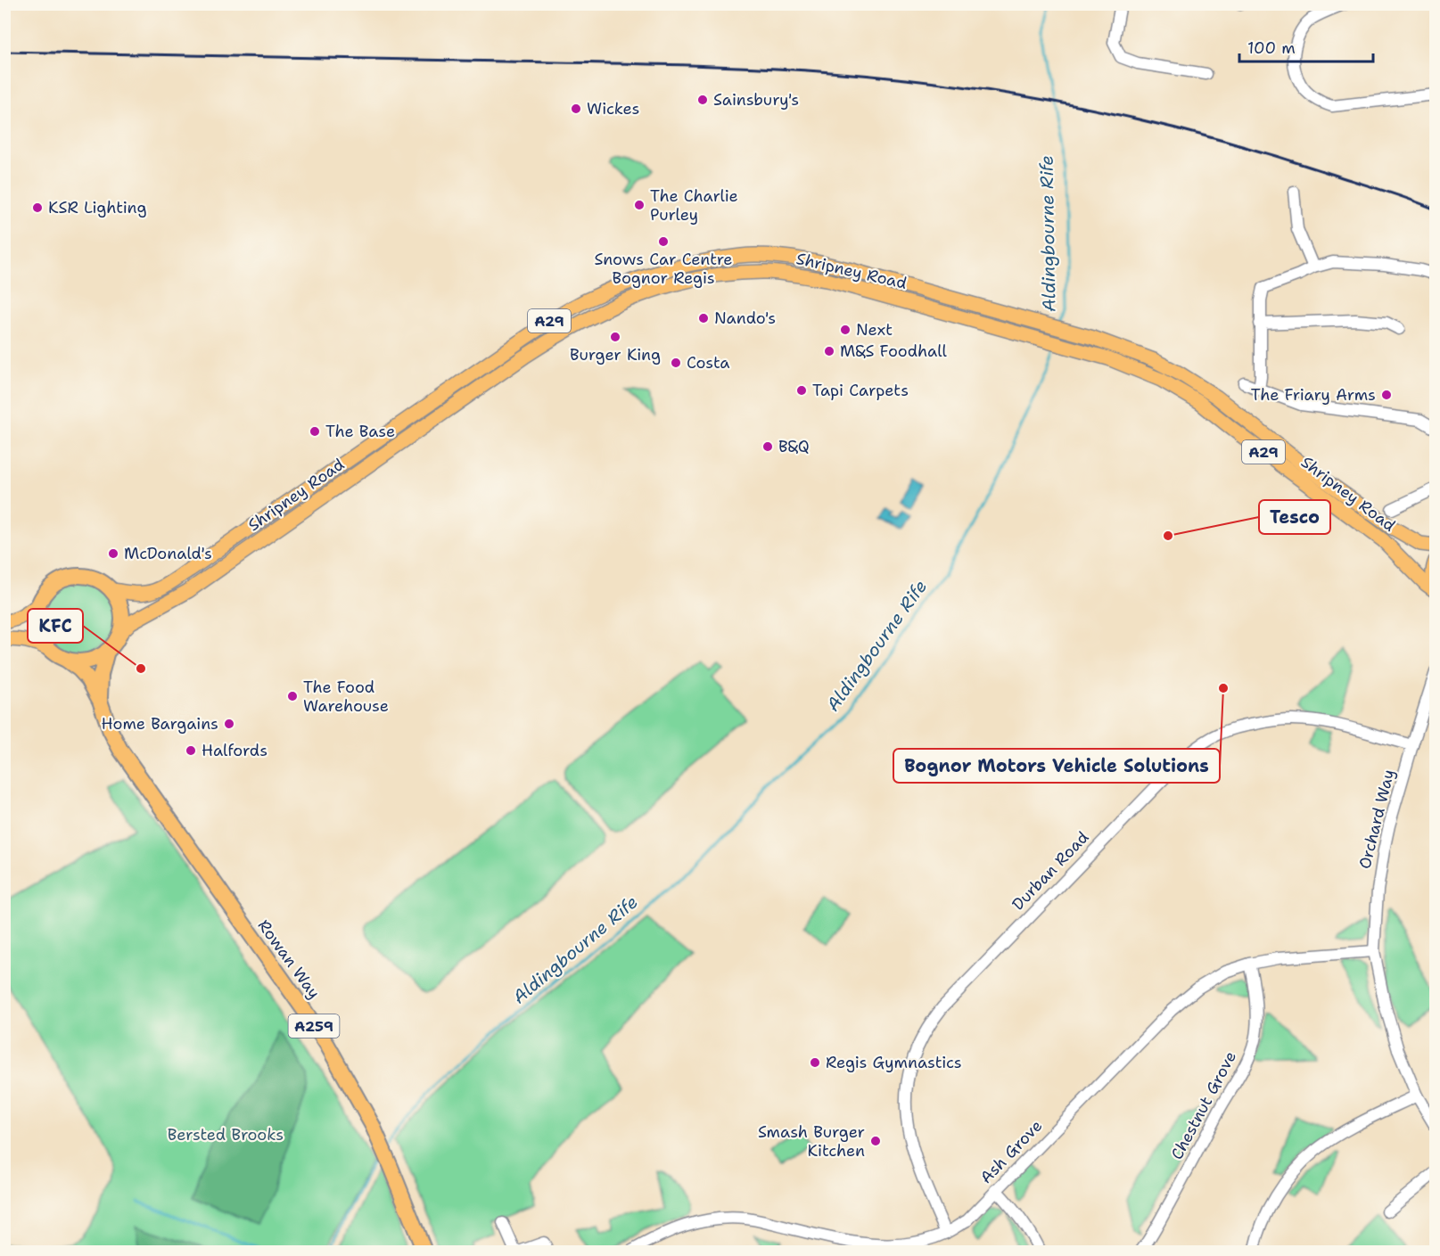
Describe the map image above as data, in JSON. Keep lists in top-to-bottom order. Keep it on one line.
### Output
{"streets":{"highway":["Rowan Way","A259"],"main road":["Shripney Road","A29"],"street":["Orchard Way","Durban Road","Chestnut Grove","Ash Grove"]},"crossings":[["Shripney Road","Rowan Way"],["Orchard Way","Durban Road"],["Orchard Way","Ash Grove"],["Durban Road","Ash Grove"],["Chestnut Grove","Ash Grove"]],"water":["Aldingbourne Rife"],"parks":["Bersted Brooks"],"places":["Sainsbury's","Wickes","The Charlie Purley","KSR Lighting","Snows Car Centre Bognor Regis","Nando's","Next","Burger King","M&S Foodhall","Costa","Tapi Carpets","The Friary Arms","The Base","B&Q","Tesco","McDonald's","KFC","Bognor Motors Vehicle Solutions","The Food Warehouse","Home Bargains","Halfords","Regis Gymnastics","Smash Burger Kitchen"],"scale_bar":"100 m"}
